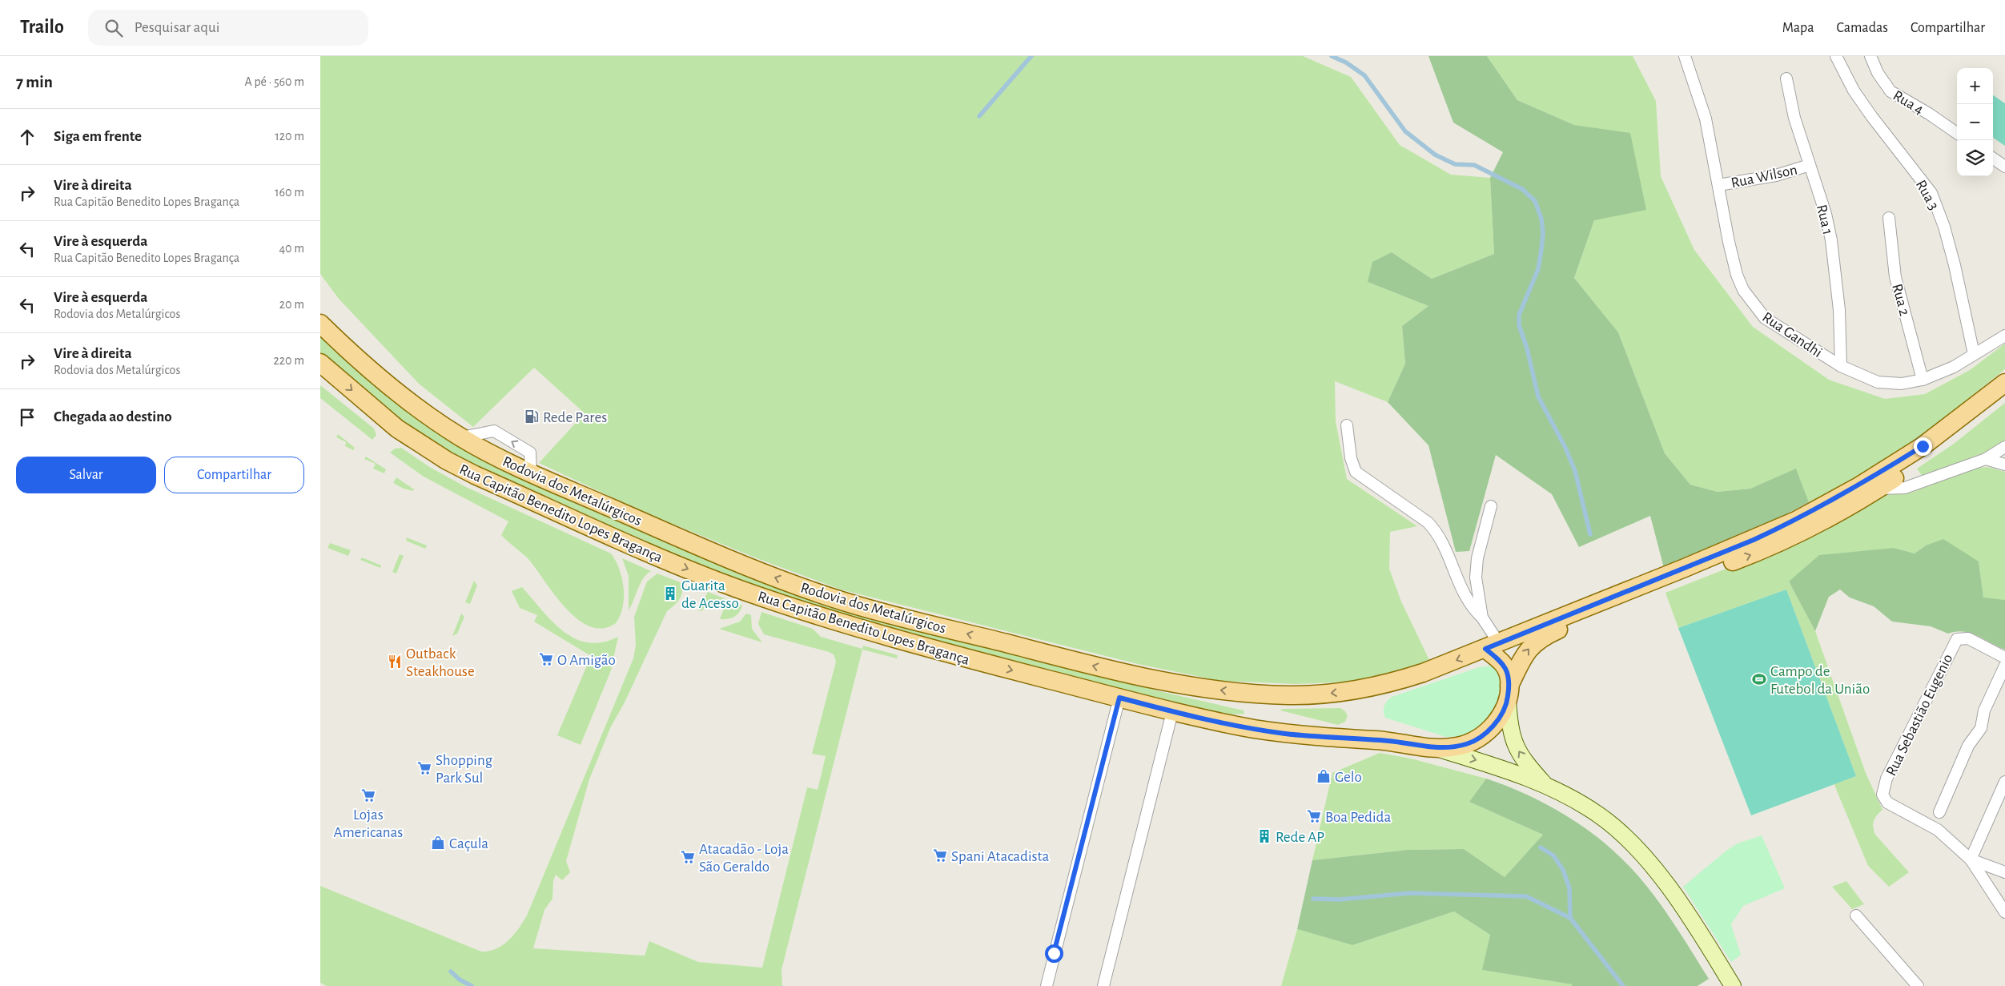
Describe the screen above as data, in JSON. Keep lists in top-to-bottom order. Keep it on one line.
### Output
{"streets":{"main road":["Rodovia dos Metalúrgicos","Rua Capitão Benedito Lopes Bragança"],"street":["Rua 4","Rua Wilson","Rua 3","Rua 1","Rua 2","Rua Gandhi","Rua Sebastião Eugenio"]},"crossings":[["Rua Wilson","Rua 1"],["Rua Wilson","Rua Gandhi"],["Rua 3","Rua Gandhi"],["Rua 1","Rua Gandhi"],["Rua 2","Rua Gandhi"]],"one_way":["Rodovia dos Metalúrgicos","Rua Capitão Benedito Lopes Bragança"],"places":{"fuel station":["Rede Pares"],"building":["Guarita de Acesso","Rede AP"],"supermarket":["O Amigão","Shopping Park Sul","Lojas Americanas","Boa Pedida","Spani Atacadista","Atacadão - Loja São Geraldo"],"restaurant":["Outback Steakhouse"],"sports":["Campo de Futebol da União"],"shop":["Gelo","Caçula"]},"page":{"header":"Trailo","search":"Pesquisar aqui","nav":["Mapa","Camadas","Compartilhar"],"heading":["7 min","A pé · 560 m"],"map_buttons":["+","−"],"list":[["Siga em frente","120 m"],["Vire à direita","Rua Capitão Benedito Lopes Bragança","160 m"],["Vire à esquerda","Rua Capitão Benedito Lopes Bragança","40 m"],["Vire à esquerda","Rodovia dos Metalúrgicos","20 m"],["Vire à direita","Rodovia dos Metalúrgicos","220 m"],"Chegada ao destino"],"buttons":["Salvar","Compartilhar"]}}
